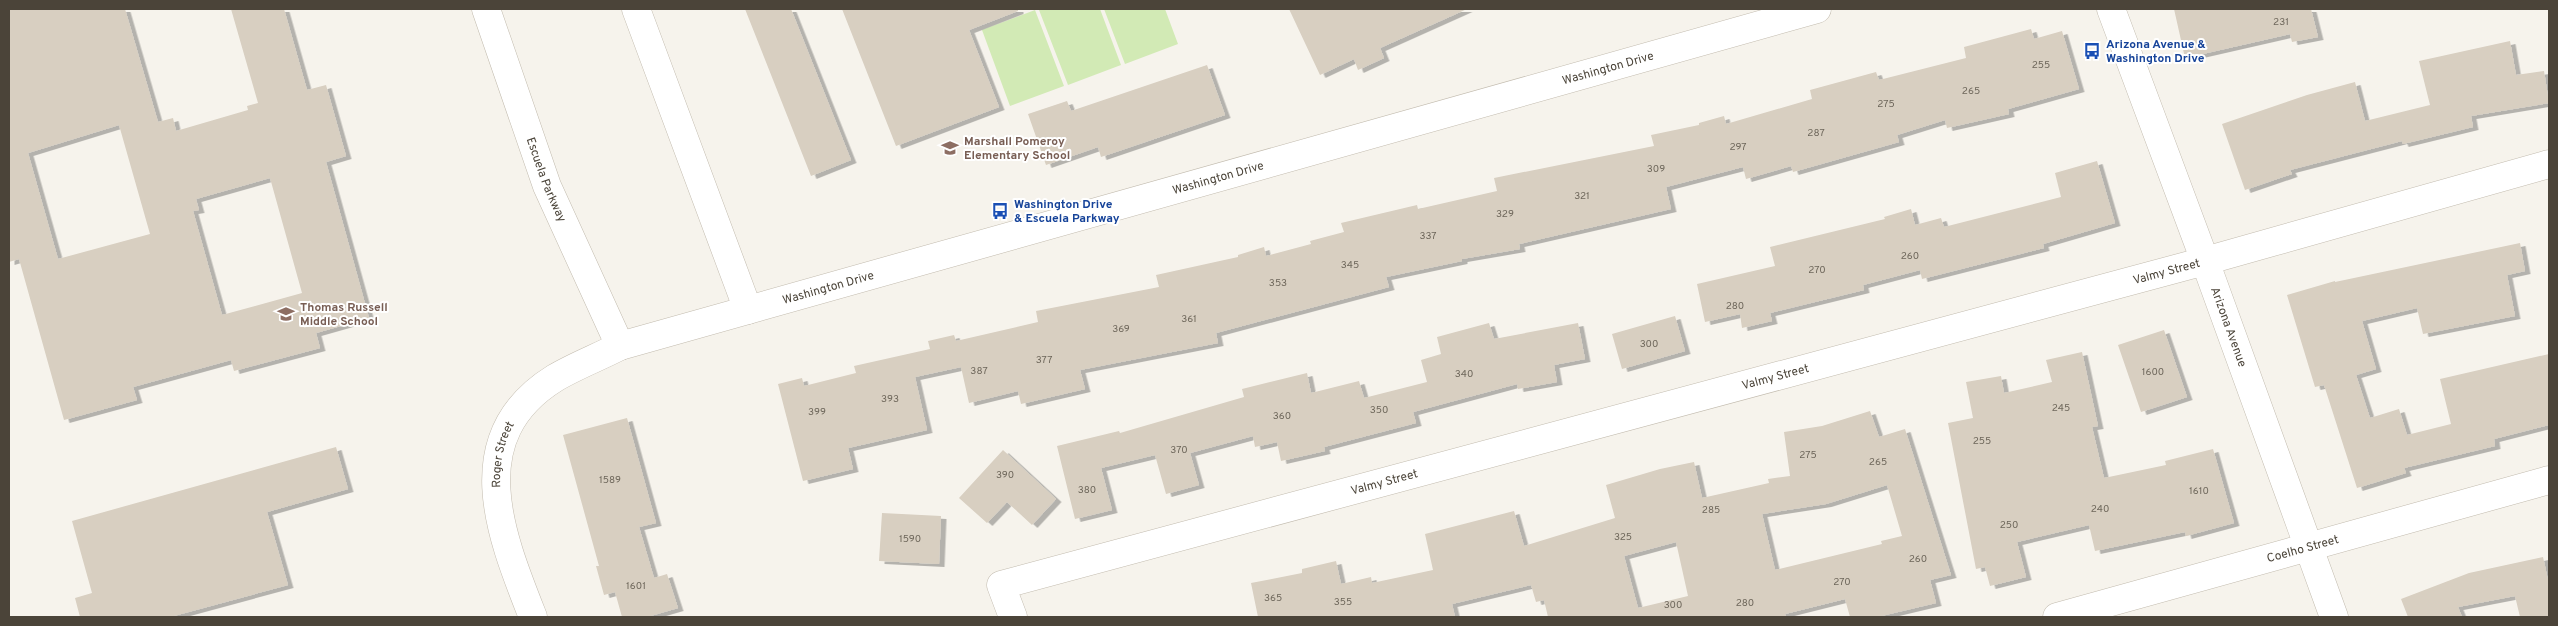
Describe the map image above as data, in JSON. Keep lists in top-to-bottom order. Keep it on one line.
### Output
{"streets":{"street":["Washington Drive","Escuela Parkway","Valmy Street","Arizona Avenue","Roger Street","Coelho Street"]},"crossings":[["Washington Drive","Escuela Parkway"],["Washington Drive","Roger Street"],["Escuela Parkway","Roger Street"],["Valmy Street","Arizona Avenue"],["Arizona Avenue","Coelho Street"]],"places":{"bus stop":["Arizona Avenue & Washington Drive","Washington Drive & Escuela Parkway"],"school or university":["Marshall Pomeroy Elementary School","Thomas Russell Middle School"]},"house_numbers":["231","255","265","275","287","297","309","321","329","337","260","345","270","353","280","361","369","300","377","387","1600","340","393","245","350","399","360","255","370","275","265","390","1589","380","1610","240","285","250","325","1590","260","270","1601","365","355","280","300"]}
